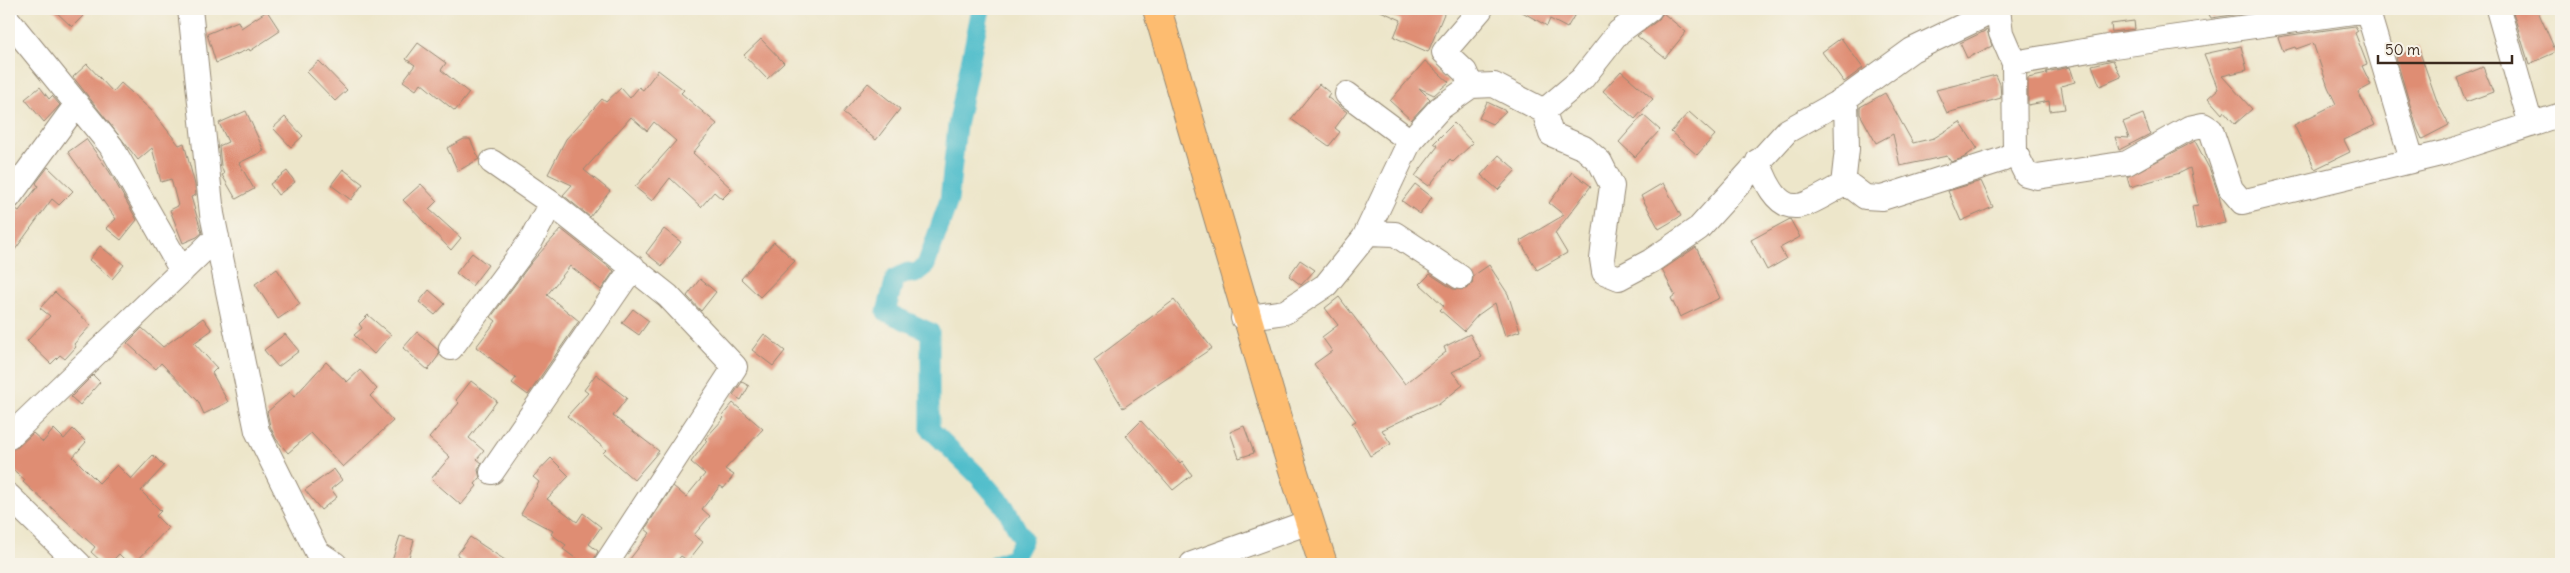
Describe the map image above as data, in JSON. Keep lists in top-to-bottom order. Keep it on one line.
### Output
{"scale_bar":"50 m"}
